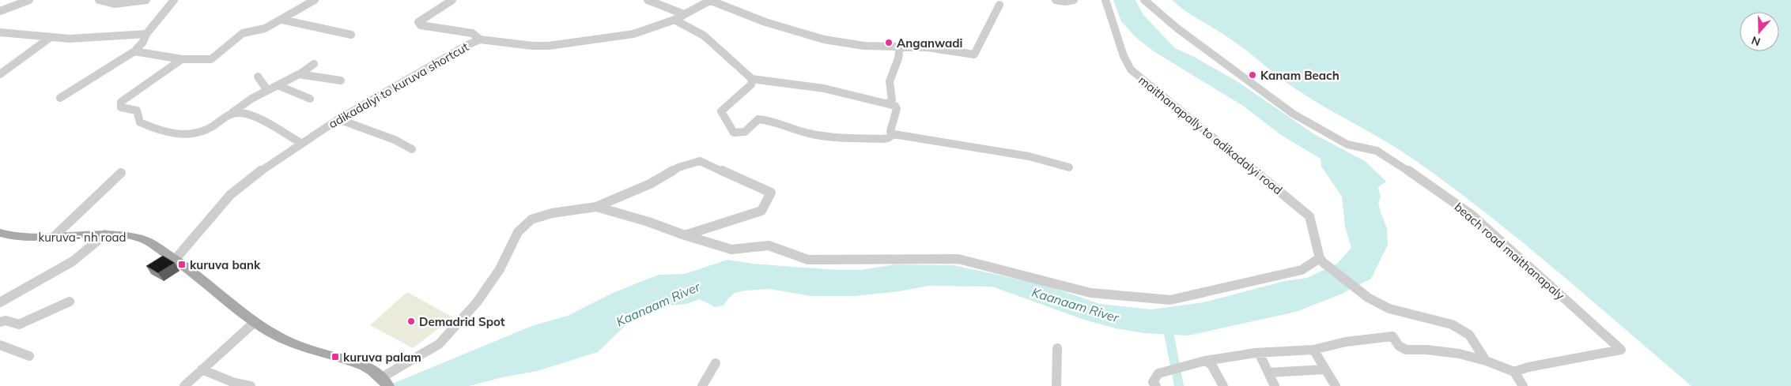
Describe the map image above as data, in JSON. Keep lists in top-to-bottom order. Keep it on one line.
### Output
{"streets":{"main road":["kuruva- nh road"],"street":["adikadalyi to kuruva shortcut","maithanapally to adikadalyi road","beach road maithanapaly"]},"crossings":[["adikadalyi to kuruva shortcut","kuruva- nh road"]],"water":["Kaanaam River"],"places":{"other":["Anganwadi","Kanam Beach","Demadrid Spot"],"transit":["kuruva bank","kuruva palam"]},"north":"bottom"}
